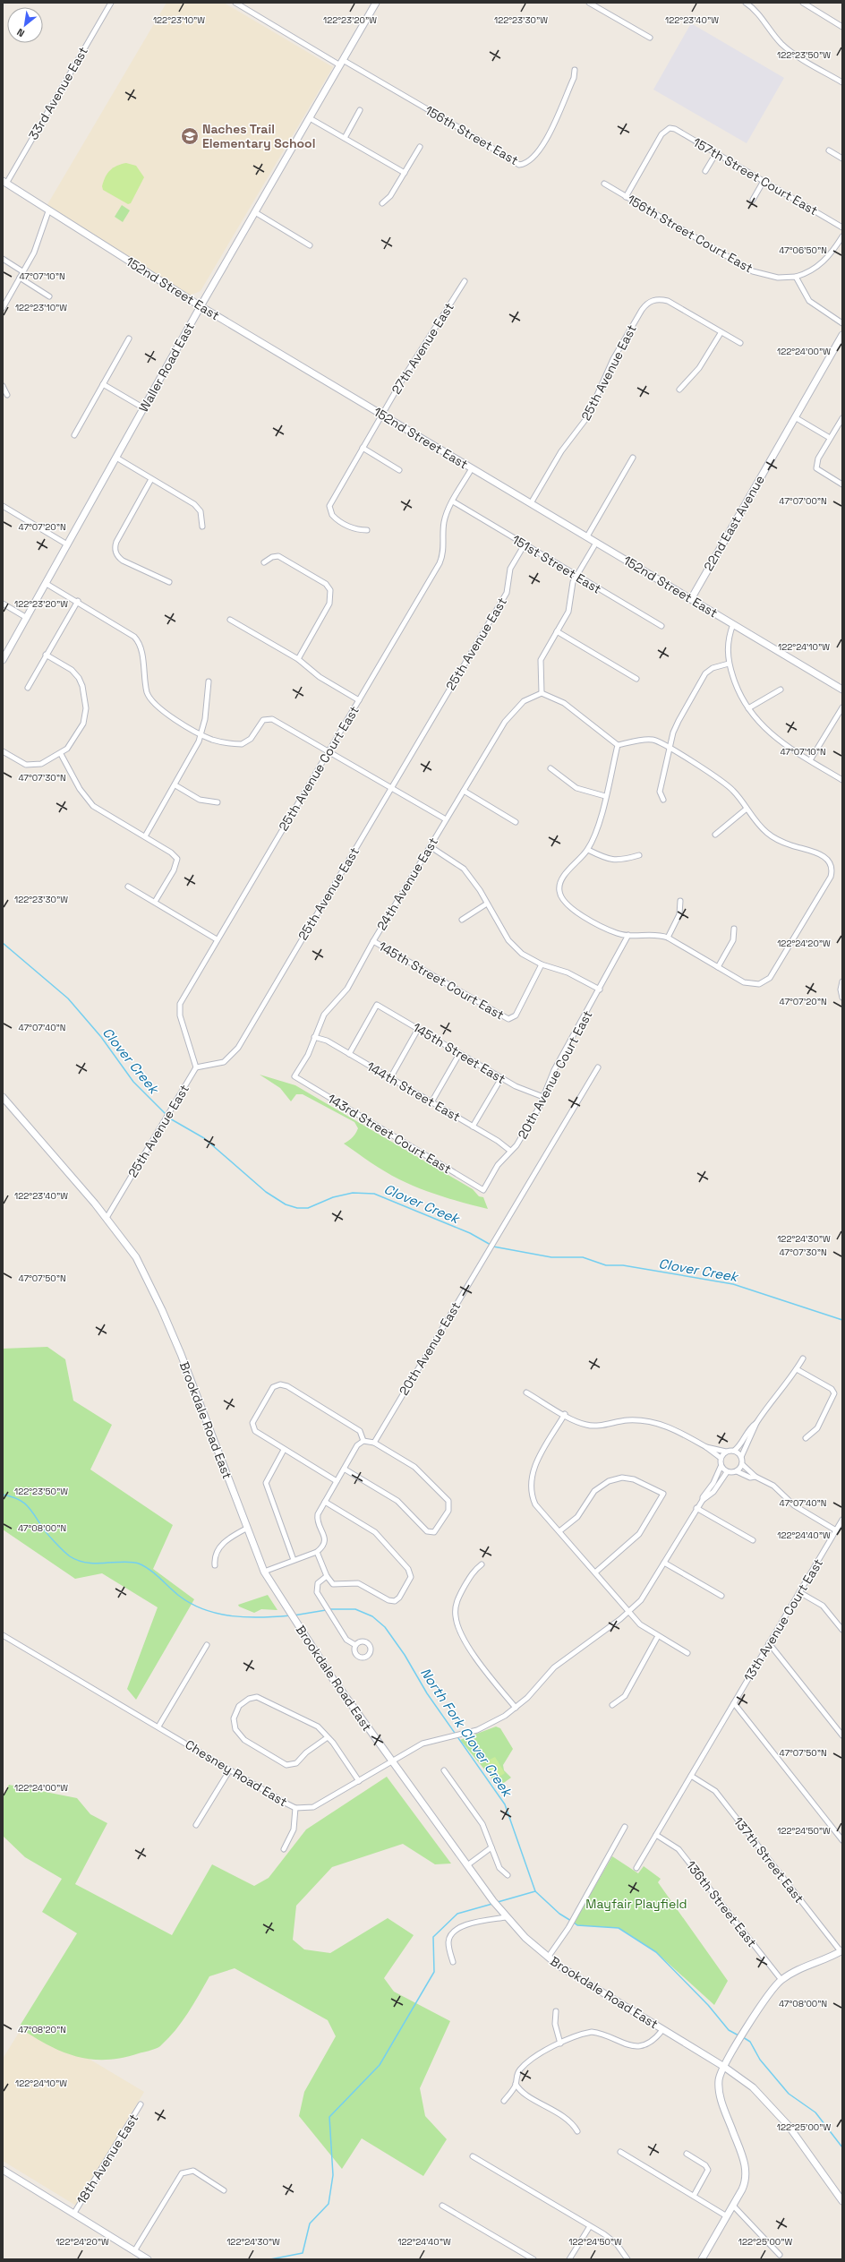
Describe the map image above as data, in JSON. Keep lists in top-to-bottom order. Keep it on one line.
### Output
{"streets":{"main road":["152nd Street East","Waller Road East","22nd East Avenue","Brookdale Road East"],"street":["33rd Avenue East","156th Street East","157th Street Court East","156th Street Court East","27th Avenue East","25th Avenue East","151st Street East","25th Avenue Court East","24th Avenue East","145th Street Court East","145th Street East","20th Avenue Court East","144th Street East","143rd Street Court East","20th Avenue East","13th Avenue Court East","Chesney Road East","137th Street East","136th Street East","18th Avenue East"]},"crossings":[["33rd Avenue East","152nd Street East"],["156th Street East","Waller Road East"],["157th Street Court East","156th Street Court East"],["152nd Street East","27th Avenue East"],["152nd Street East","Waller Road East"],["152nd Street East","25th Avenue East"],["152nd Street East","22nd East Avenue"],["152nd Street East","25th Avenue Court East"],["25th Avenue East","151st Street East"],["25th Avenue East","25th Avenue Court East"],["25th Avenue East","Brookdale Road East"],["151st Street East","25th Avenue Court East"],["24th Avenue East","145th Street Court East"],["24th Avenue East","144th Street East"],["24th Avenue East","143rd Street Court East"],["145th Street East","20th Avenue Court East"],["145th Street East","144th Street East"],["20th Avenue Court East","144th Street East"],["20th Avenue Court East","143rd Street Court East"],["Brookdale Road East","Chesney Road East"],["13th Avenue Court East","137th Street East"],["13th Avenue Court East","136th Street East"]],"water":["Clover Creek","North Fork Clover Creek"],"parks":["Mayfair Playfield"],"places":{"school or university":["Naches Trail Elementary School"]},"north":"bottom left","coordinates":["122°23'10\"W","122°23'20\"W","122°23'30\"W","122°23'40\"W","122°23'50\"W","47°06'50\"N","47°07'10\"N","122°24'00\"W","47°07'00\"N","47°07'20\"N","122°24'10\"W","47°07'30\"N","122°24'20\"W","47°07'40\"N","122°24'30\"W","47°07'50\"N","47°08'00\"N","122°24'40\"W","122°24'50\"W","47°08'20\"N","122°25'00\"W"]}
